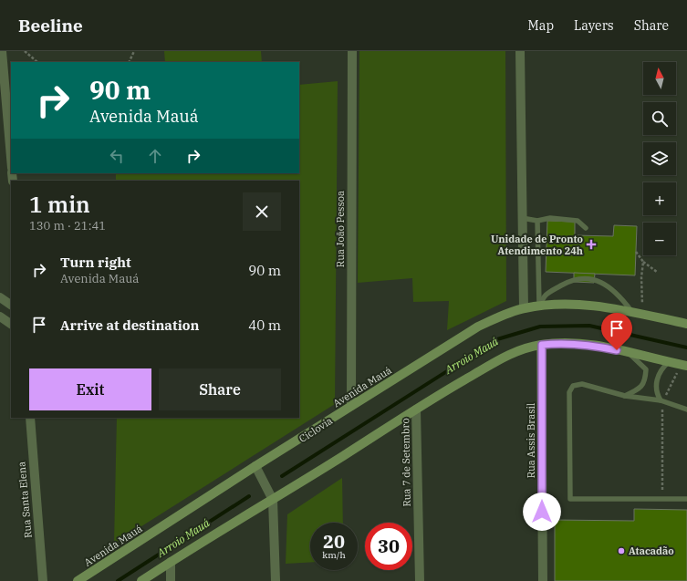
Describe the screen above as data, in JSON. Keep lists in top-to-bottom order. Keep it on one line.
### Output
{"streets":{"main road":["Avenida Mauá"],"street":["Rua João Pessoa","Rua Assis Brasil","Rua 7 de Setembro","Rua Santa Elena"]},"crossings":[["Rua João Pessoa","Avenida Mauá"]],"water":["Arroio Mauá"],"places":{"health":["Unidade de Pronto Atendimento 24h"],"other":["Atacadão"]},"north":"top","page":{"header":"Beeline","nav":["Map","Layers","Share"],"map_buttons":["+","−"],"turn":["90 m","Avenida Mauá"],"heading":["1 min","130 m · 21:41"],"list":[{"name":"Turn right","note":"Avenida Mauá","value":"90 m"},{"name":"Arrive at destination","value":"40 m"}],"buttons":["Exit","Share"],"speed":"20 km/h","limit":"30"}}
